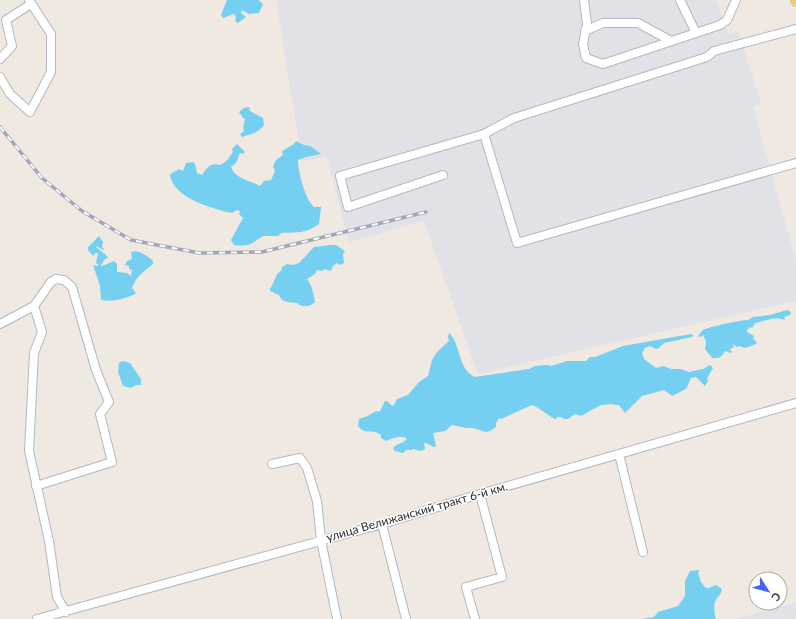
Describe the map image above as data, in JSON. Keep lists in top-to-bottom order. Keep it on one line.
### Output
{"streets":{"street":["улица Велижанский тракт 6-й км."]},"north":"bottom right"}
